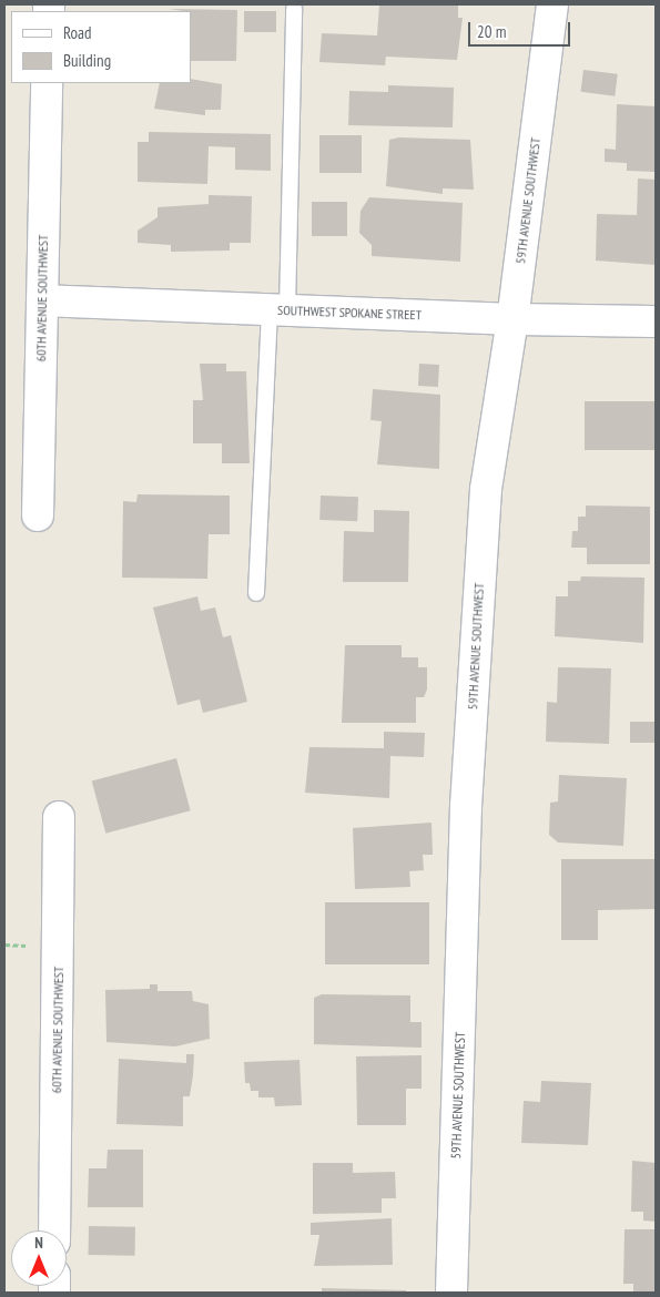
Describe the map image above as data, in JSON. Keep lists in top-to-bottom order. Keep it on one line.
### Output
{"streets":{"street":["59TH AVENUE SOUTHWEST","60TH AVENUE SOUTHWEST","SOUTHWEST SPOKANE STREET"]},"crossings":[["59TH AVENUE SOUTHWEST","SOUTHWEST SPOKANE STREET"],["60TH AVENUE SOUTHWEST","SOUTHWEST SPOKANE STREET"]],"legend":["Road","Building"],"scale_bar":"20 m","north":"top"}
